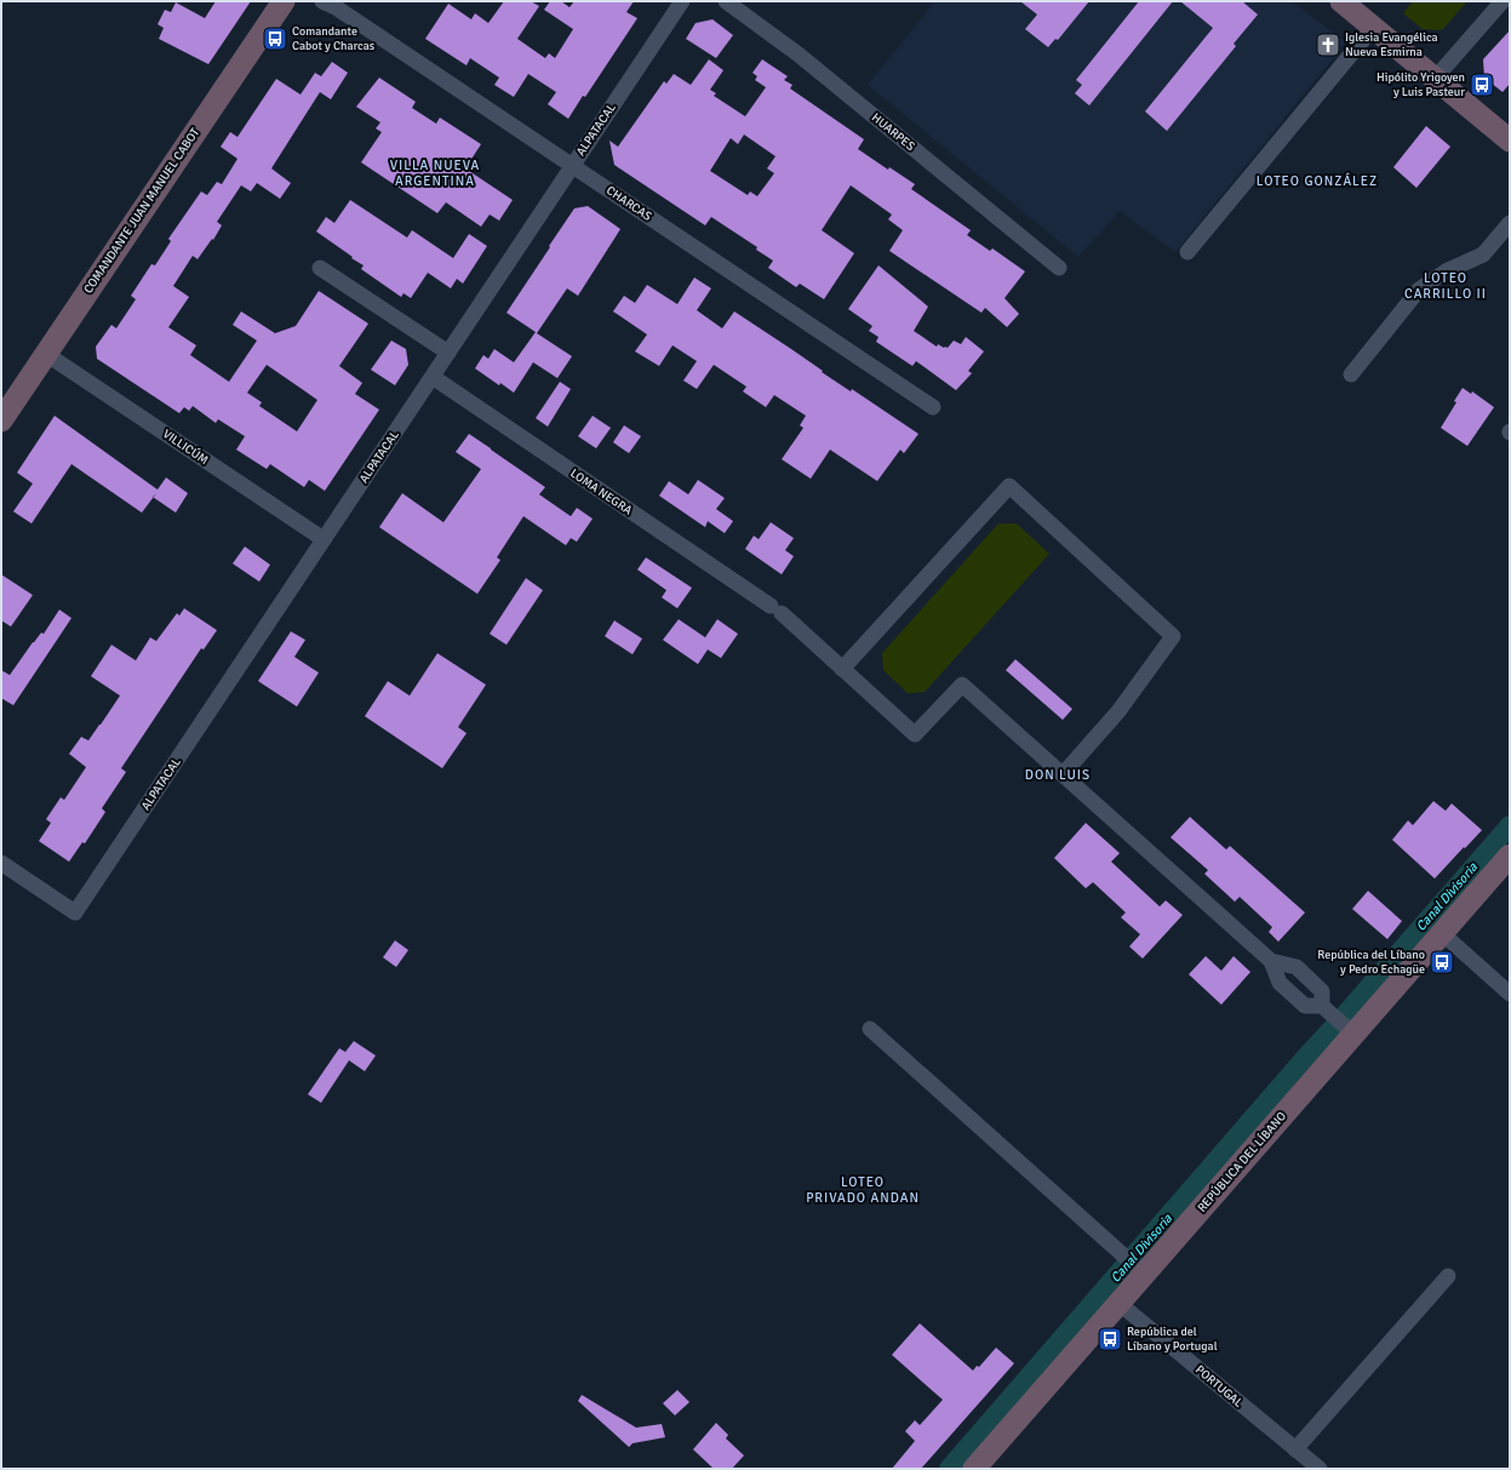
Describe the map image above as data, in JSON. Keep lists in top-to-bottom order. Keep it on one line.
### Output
{"streets":{"main road":["COMANDANTE JUAN MANUEL CABOT","REPÚBLICA DEL LÍBANO"],"street":["ALPATACAL","HUARPES","CHARCAS","VILLICÚM","LOMA NEGRA","PORTUGAL"]},"crossings":[["ALPATACAL","CHARCAS"],["ALPATACAL","VILLICÚM"],["ALPATACAL","LOMA NEGRA"],["COMANDANTE JUAN MANUEL CABOT","VILLICÚM"],["REPÚBLICA DEL LÍBANO","PORTUGAL"]],"districts":["VILLA NUEVA ARGENTINA","LOTEO GONZÁLEZ","LOTEO CARRILLO II","DON LUIS","LOTEO PRIVADO ANDAN"],"water":["Canal Divisoria"],"places":{"bus stop":["Comandante Cabot y Charcas","Hipólito Yrigoyen y Luis Pasteur","República del Líbano y Pedro Echagüe","República del Líbano y Portugal"],"church":["Iglesia Evangélica Nueva Esmirna"]}}
